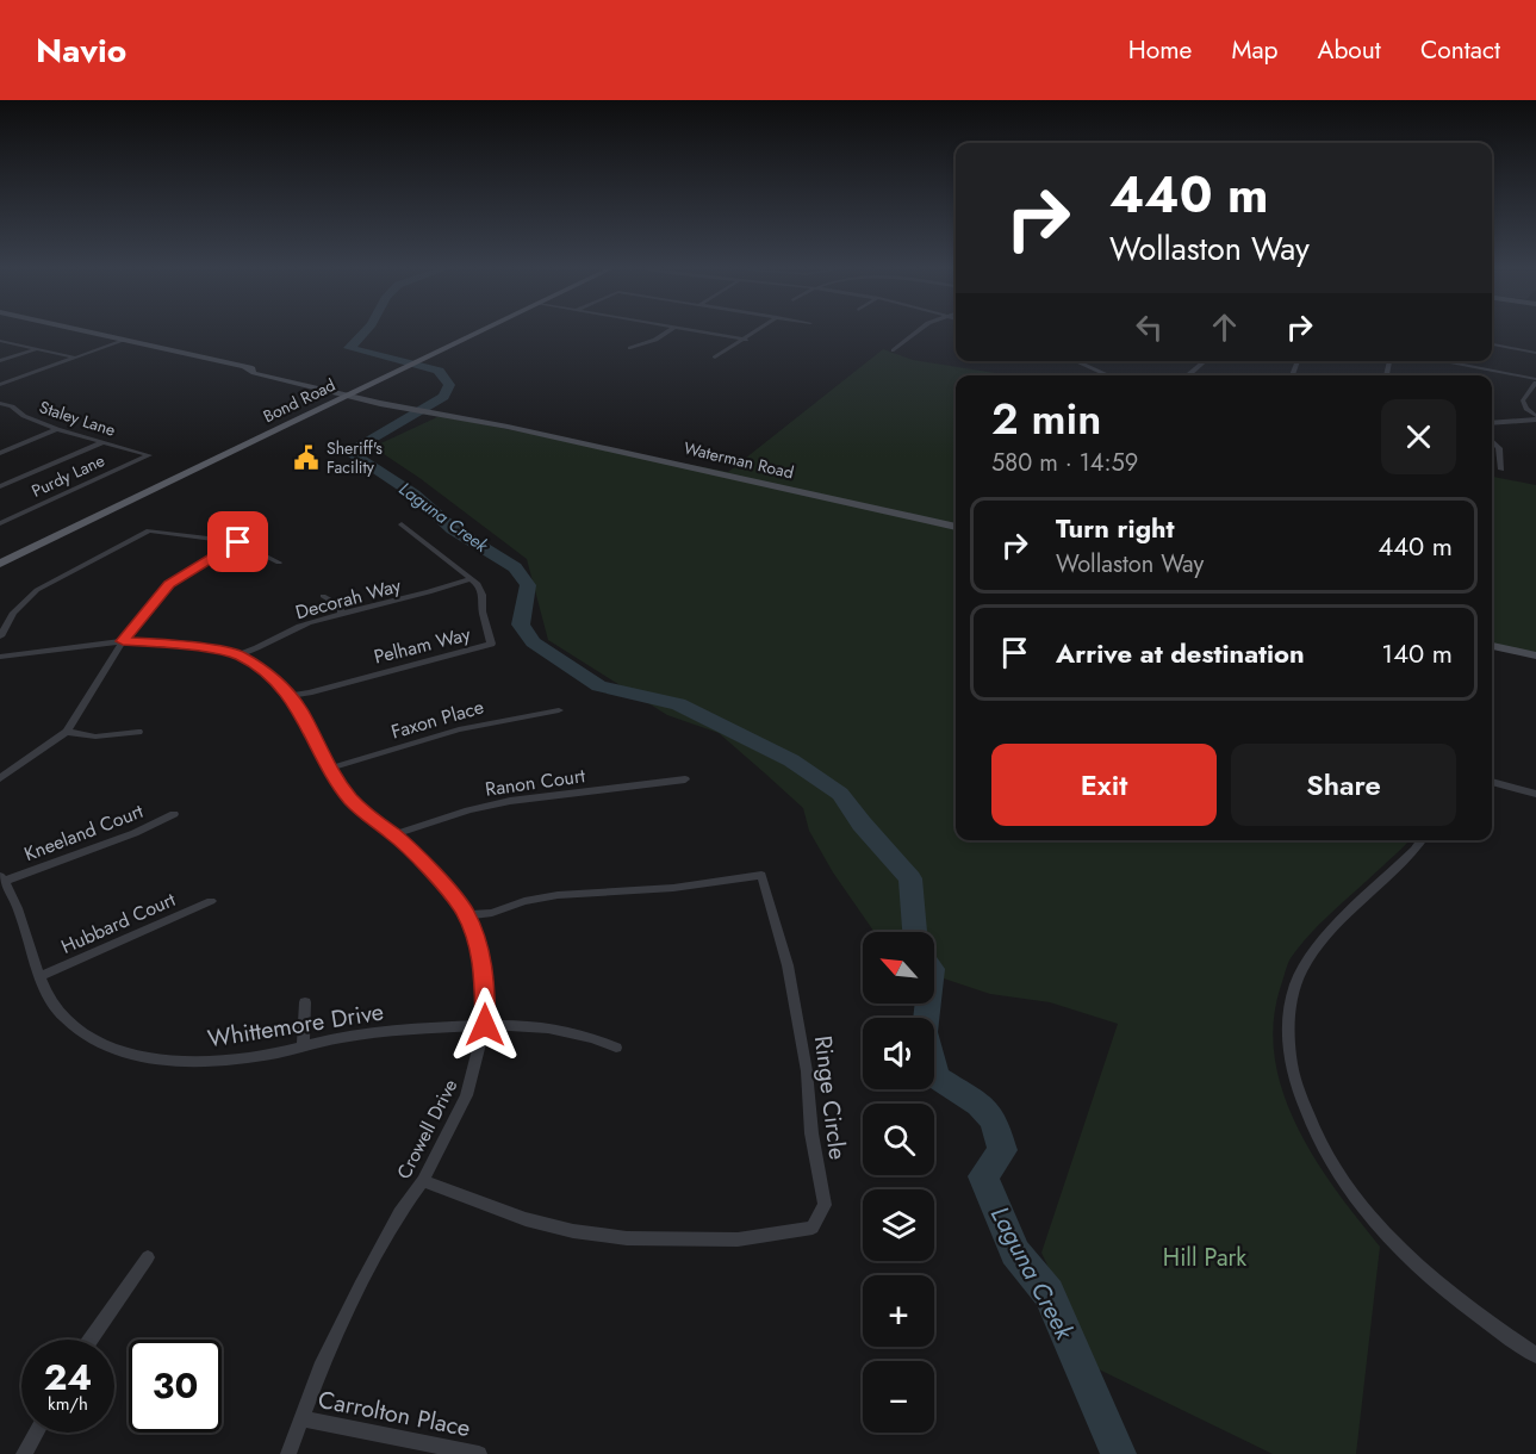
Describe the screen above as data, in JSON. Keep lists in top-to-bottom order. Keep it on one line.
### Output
{"streets":{"main road":["Bond Road","Waterman Road"],"street":["Staley Lane","Purdy Lane","Decorah Way","Pelham Way","Faxon Place","Ranon Court","Kneeland Court","Hubbard Court","Whittemore Drive","Ringe Circle","Crowell Drive","Carrolton Place"]},"crossings":[["Bond Road","Waterman Road"],["Staley Lane","Purdy Lane"],["Decorah Way","Pelham Way"],["Decorah Way","Crowell Drive"],["Pelham Way","Crowell Drive"],["Faxon Place","Crowell Drive"],["Ranon Court","Crowell Drive"],["Kneeland Court","Whittemore Drive"],["Hubbard Court","Whittemore Drive"],["Whittemore Drive","Crowell Drive"],["Ringe Circle","Crowell Drive"],["Crowell Drive","Carrolton Place"]],"water":["Laguna Creek"],"parks":["Hill Park"],"places":{"public building":["Sheriff's Facility"]},"north":"top left","page":{"header":"Navio","nav":["Home","Map","About","Contact"],"turn":["440 m","Wollaston Way"],"heading":["2 min","580 m · 14:59"],"list":[{"name":"Turn right","note":"Wollaston Way","value":"440 m"},{"name":"Arrive at destination","value":"140 m"}],"buttons":["Exit","Share"],"map_buttons":["+","−"],"speed":"24 km/h","limit":"30"}}
